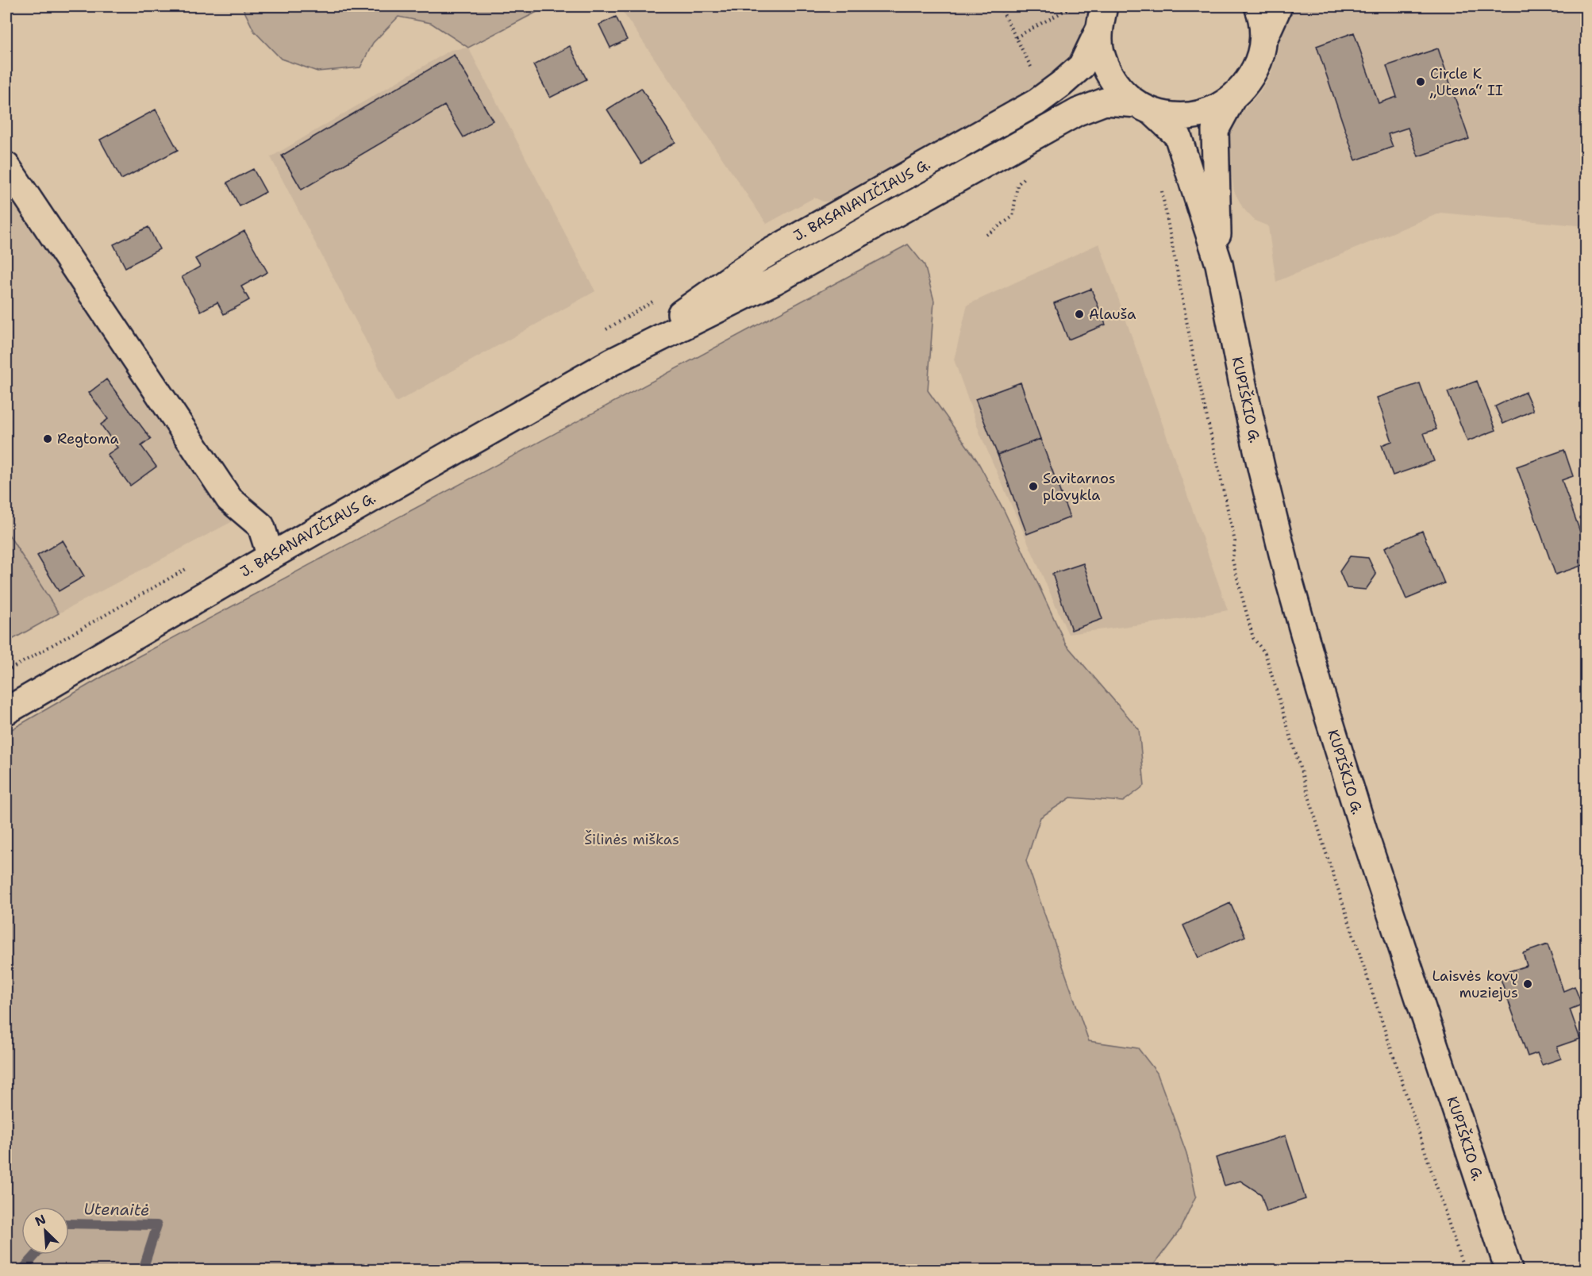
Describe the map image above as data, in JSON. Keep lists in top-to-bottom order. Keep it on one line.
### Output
{"streets":{"main road":["J. BASANAVIČIAUS G.","KUPIŠKIO G."]},"crossings":[["J. BASANAVIČIAUS G.","KUPIŠKIO G."]],"water":["Utenaitė"],"parks":["Šilinės miškas"],"places":["Circle K „Utena“ II","Alauša","Regtoma","Savitarnos plovykla","Laisvės kovų muziejus"],"north":"top left"}
